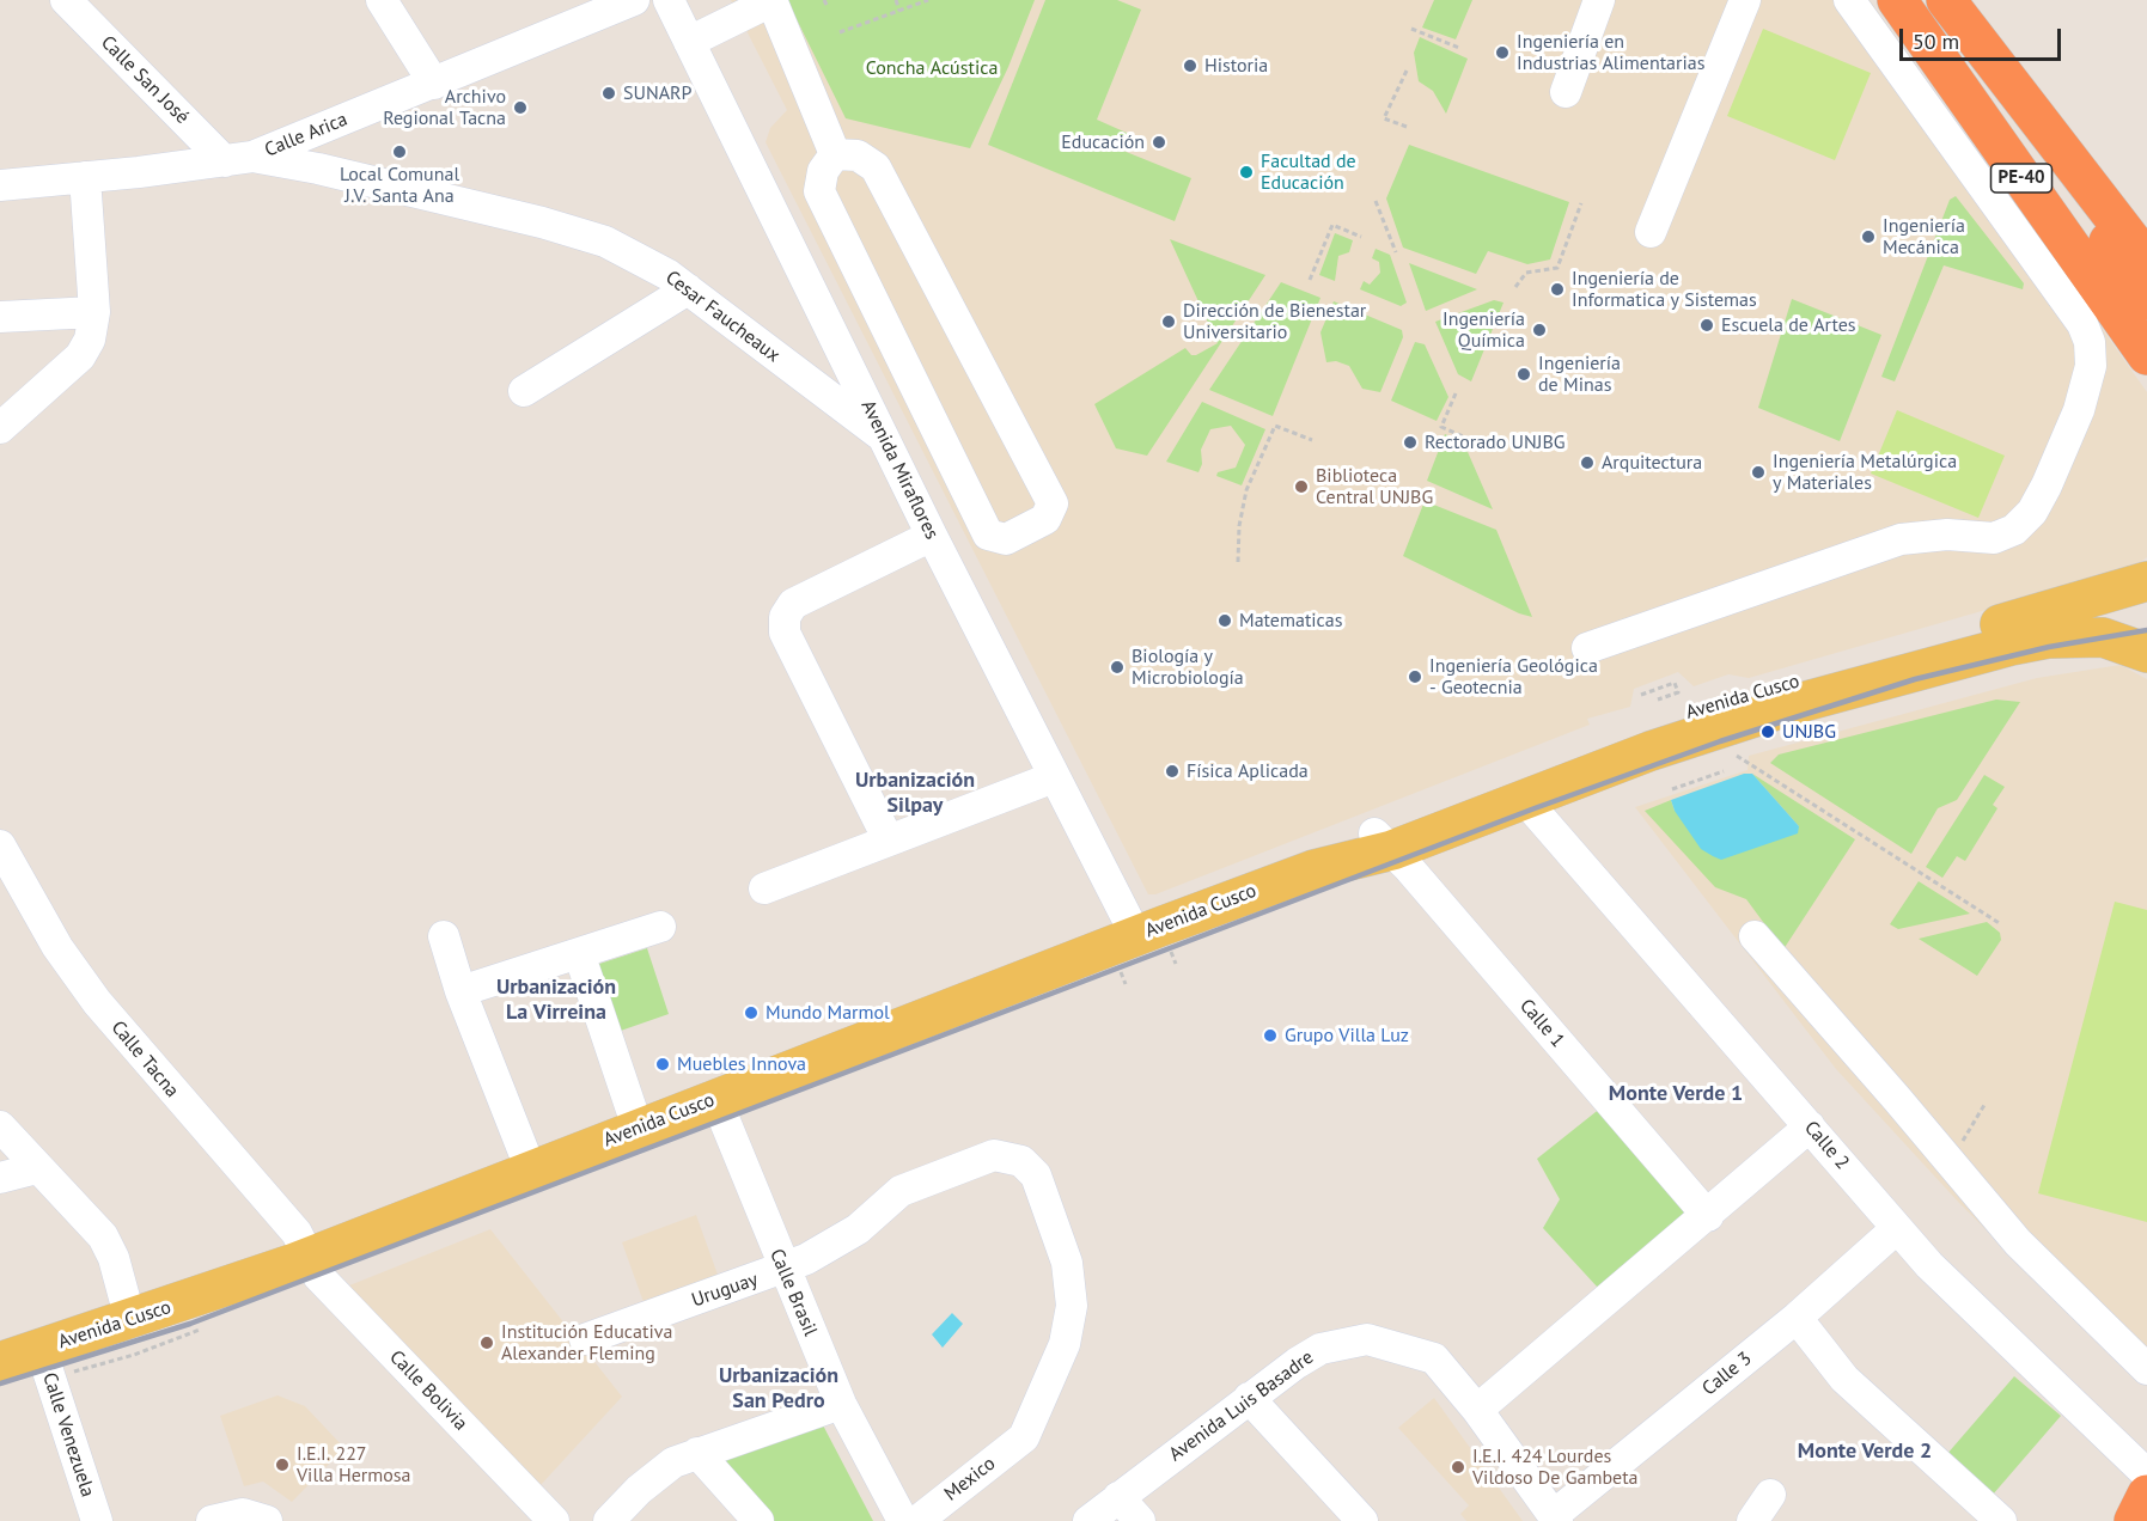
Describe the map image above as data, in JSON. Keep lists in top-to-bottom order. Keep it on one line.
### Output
{"streets":{"highway":["PE-40"],"main road":["Avenida Cusco"],"street":["Calle San José","Calle Arica","Cesar Faucheaux","Avenida Miraflores","Calle 1","Calle Tacna","Calle 2","Uruguay","Calle Brasil","Calle 3","Calle Bolivia","Avenida Luis Basadre","Calle Venezuela","Mexico"]},"crossings":[["Calle San José","Calle Arica"],["Calle San José","Cesar Faucheaux"],["Calle Arica","Cesar Faucheaux"],["Cesar Faucheaux","Avenida Miraflores"],["Avenida Miraflores","Avenida Cusco"],["Avenida Cusco","Calle 1"],["Avenida Cusco","Calle Tacna"],["Avenida Cusco","Calle 2"],["Avenida Cusco","Calle Brasil"],["Avenida Cusco","Calle Bolivia"],["Avenida Cusco","Calle Venezuela"],["Calle Tacna","Calle Bolivia"],["Calle 2","Calle 3"],["Uruguay","Calle Brasil"],["Uruguay","Mexico"],["Calle 3","Avenida Luis Basadre"]],"districts":["Urbanización Silpay","Urbanización La Virreina","Monte Verde 1","Urbanización San Pedro","Monte Verde 2"],"parks":["Concha Acústica"],"places":["Ingeniería en Industrias Alimentarias","Historia","SUNARP","Archivo Regional Tacna","Educación","Local Comunal J.V. Santa Ana","Facultad de Educación","Ingeniería Mecánica","Ingeniería de Informatica y Sistemas","Dirección de Bienestar Universitario","Escuela de Artes","Ingeniería Química","Ingeniería de Minas","Rectorado UNJBG","Arquitectura","Ingeniería Metalúrgica y Materiales","Biblioteca Central UNJBG","Matematicas","Biología y Microbiología","Ingeniería Geológica - Geotecnia","UNJBG","Física Aplicada","Mundo Marmol","Grupo Villa Luz","Muebles Innova","Institución Educativa Alexander Fleming","I.E.I. 227 Villa Hermosa","I.E.I. 424 Lourdes Vildoso De Gambeta"],"scale_bar":"50 m"}
